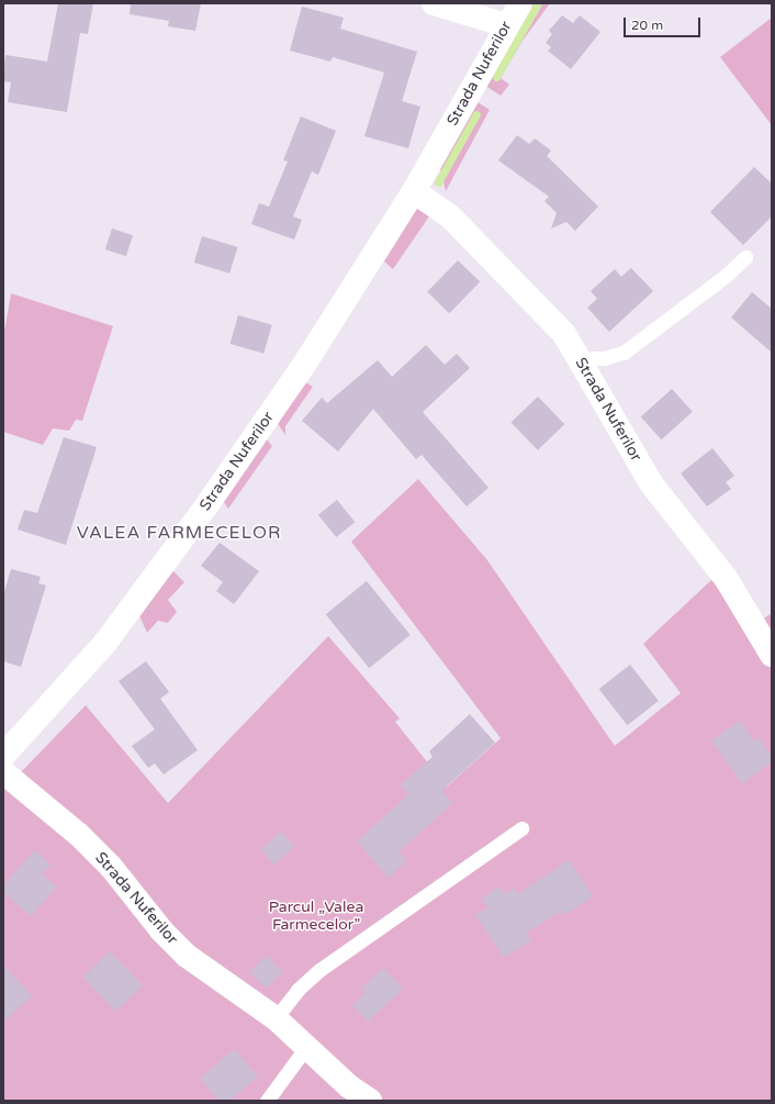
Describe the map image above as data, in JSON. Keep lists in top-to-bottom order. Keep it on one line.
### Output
{"streets":{"street":["Strada Nuferilor"]},"districts":["VALEA FARMECELOR"],"parks":["Parcul „Valea Farmecelor”"],"scale_bar":"20 m"}
